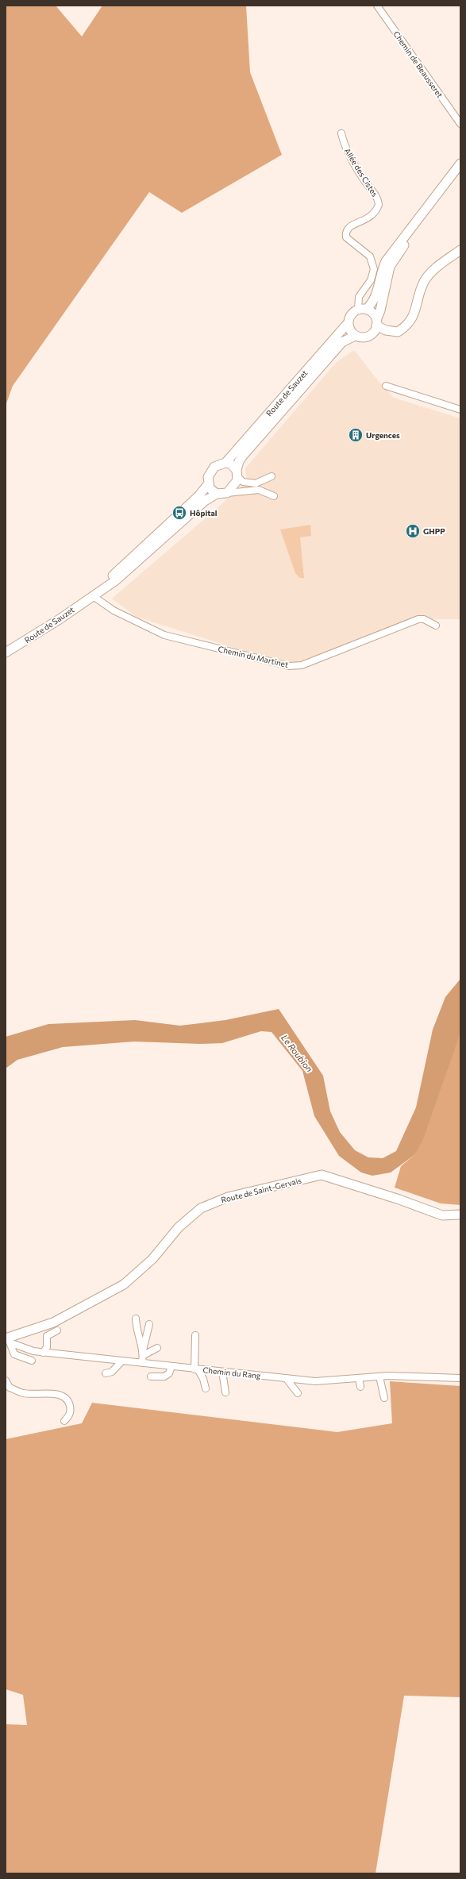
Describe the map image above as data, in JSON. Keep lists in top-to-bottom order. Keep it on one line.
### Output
{"streets":{"main road":["Route de Sauzet","Route de Saint-Gervais"],"street":["Chemin de Beausseret","Allée des Cistes","Chemin du Martinet","Chemin du Rang"]},"crossings":[["Allée des Cistes","Route de Sauzet"],["Route de Sauzet","Chemin du Martinet"],["Route de Saint-Gervais","Chemin du Rang"]],"water":["Le Roubion"],"places":{"building":["Urgences"],"bus stop":["Hôpital"],"hospital":["GHPP"]}}
